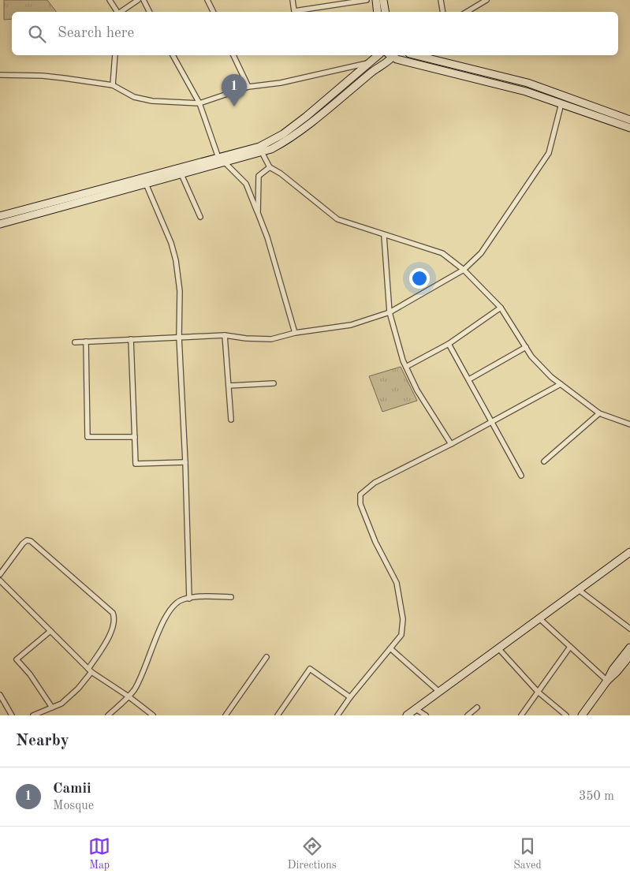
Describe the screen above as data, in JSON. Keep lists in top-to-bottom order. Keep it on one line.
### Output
{"page":{"search":"Search here","pins":"1","heading":"Nearby","list":[{"mark":"1","name":"Camii","note":"Mosque","value":"350 m"}],"nav":["Map","Directions","Saved"]}}
